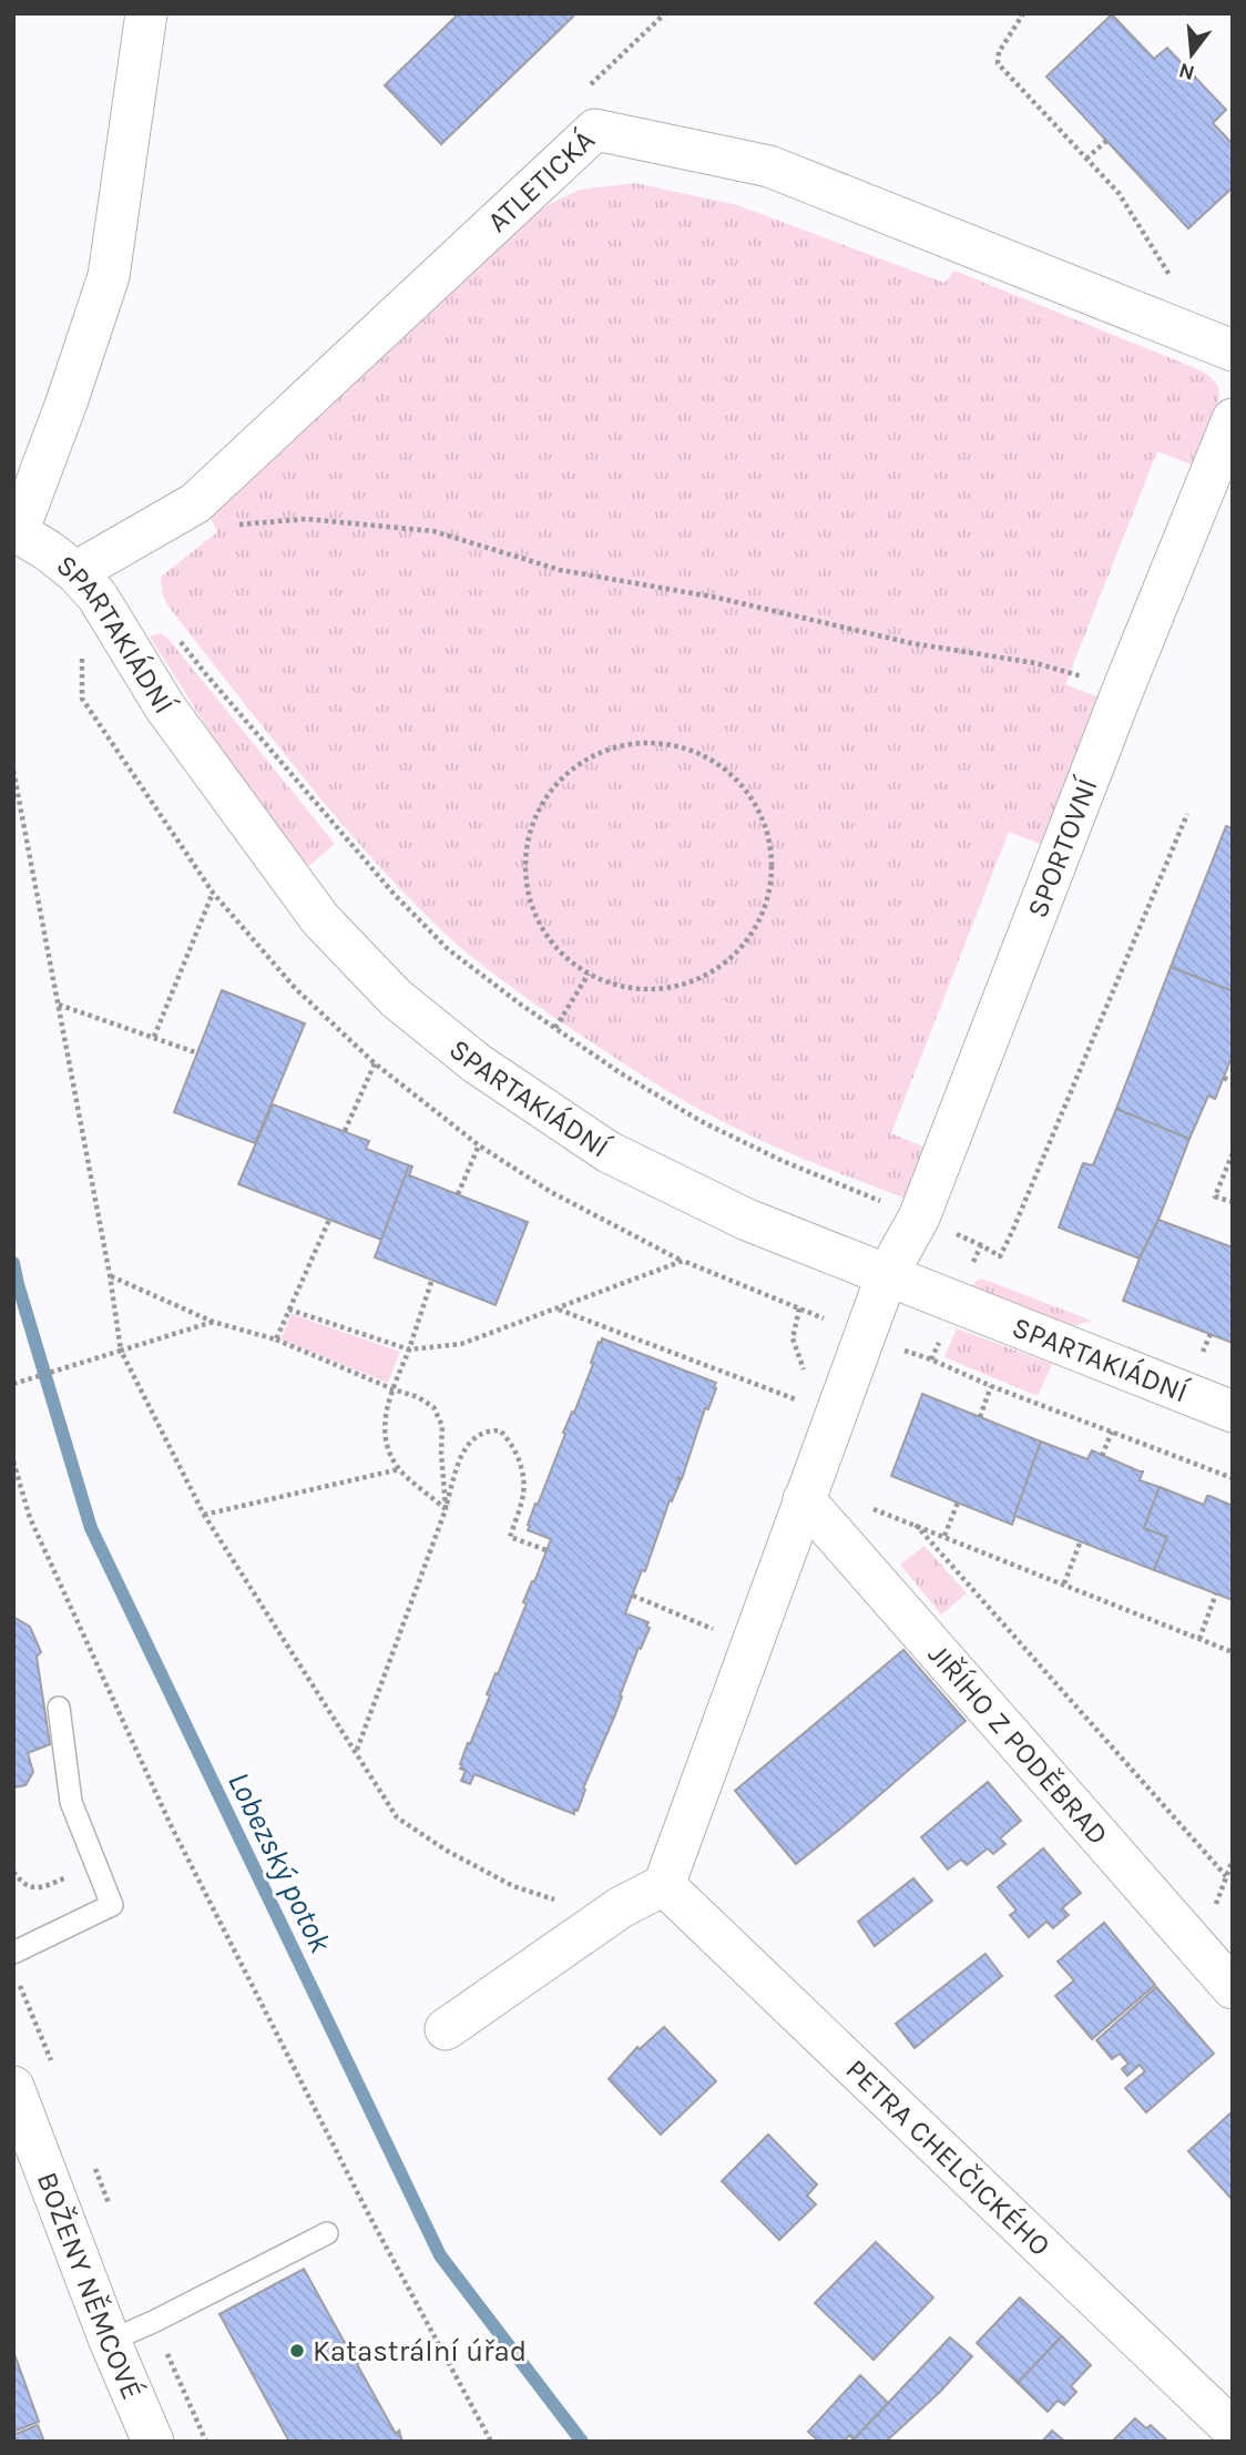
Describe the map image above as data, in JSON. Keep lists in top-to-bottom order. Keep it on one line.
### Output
{"streets":{"street":["ATLETICKÁ","SPARTAKIÁDNÍ","SPORTOVNÍ","JIŘÍHO Z PODĚBRAD","PETRA CHELČICKÉHO","BOŽENY NĚMCOVÉ"]},"crossings":[["ATLETICKÁ","SPARTAKIÁDNÍ"],["SPARTAKIÁDNÍ","SPORTOVNÍ"],["SPORTOVNÍ","JIŘÍHO Z PODĚBRAD"],["SPORTOVNÍ","PETRA CHELČICKÉHO"]],"water":["Lobezský potok"],"places":["Katastrální úřad"],"north":"bottom"}
